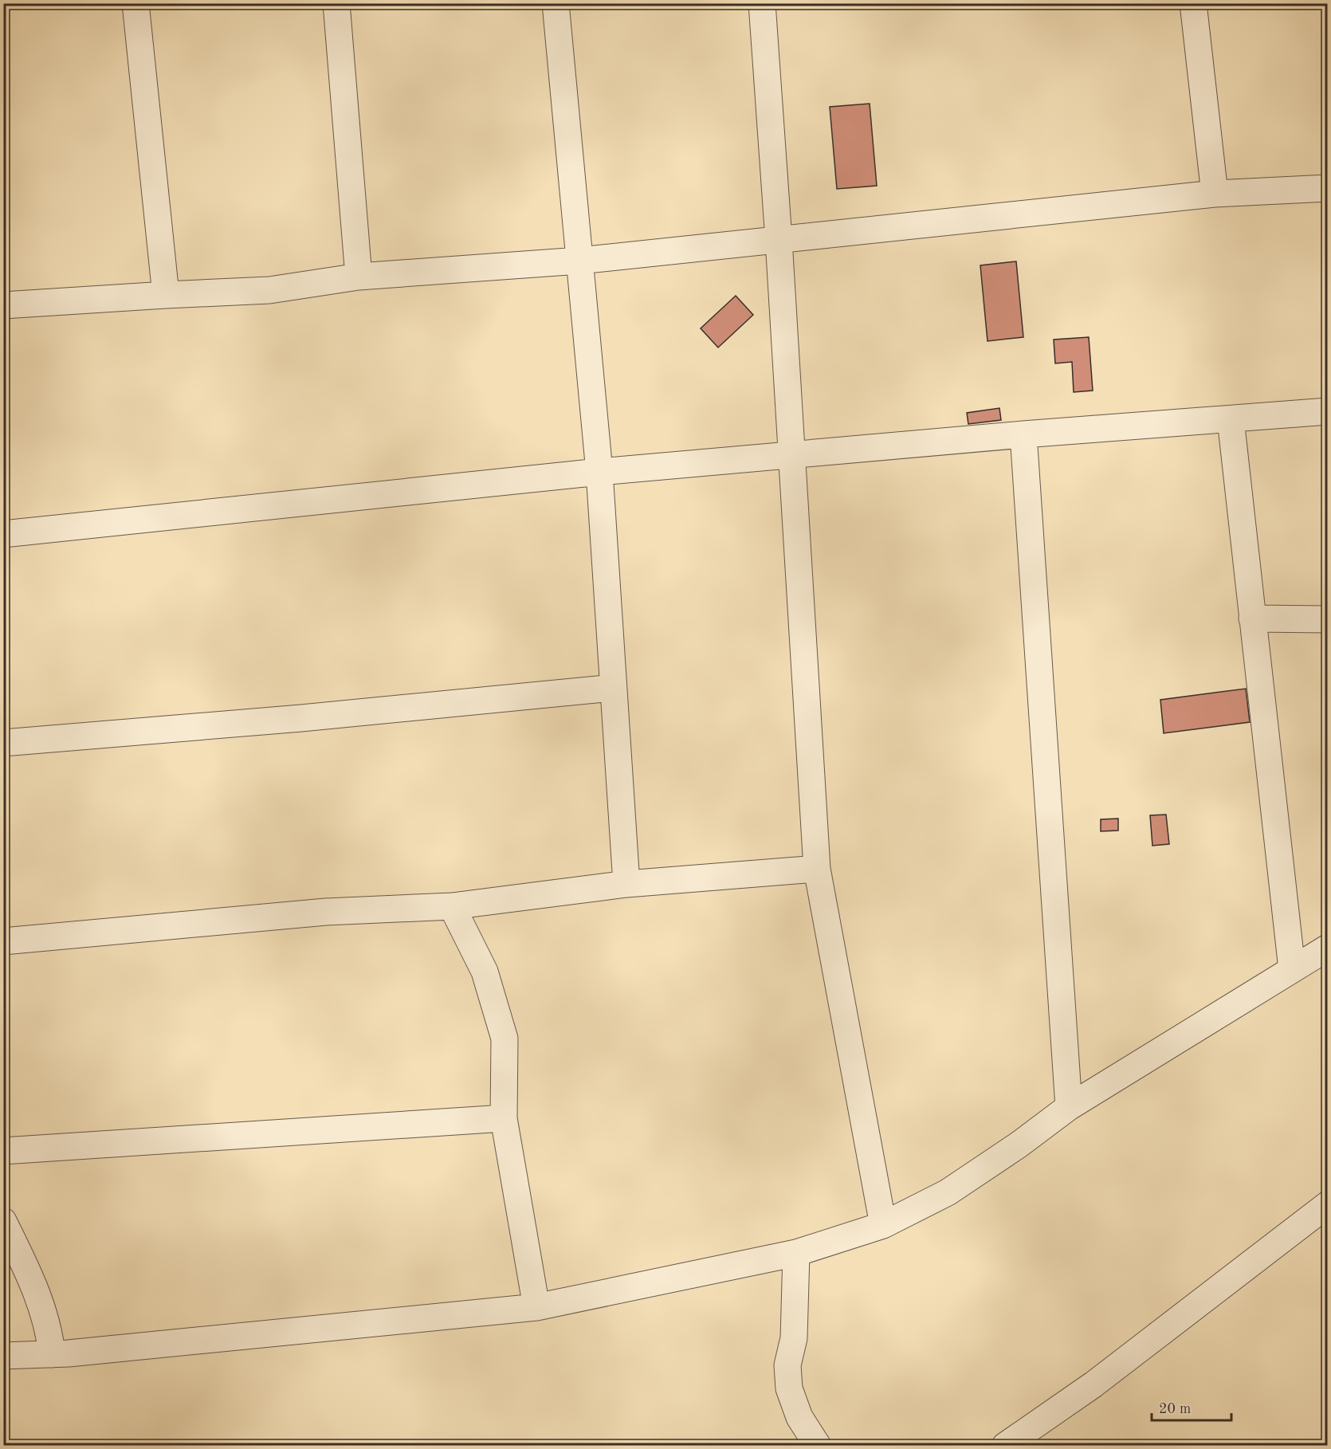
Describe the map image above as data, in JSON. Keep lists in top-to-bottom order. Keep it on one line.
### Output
{"scale_bar":"20 m"}
